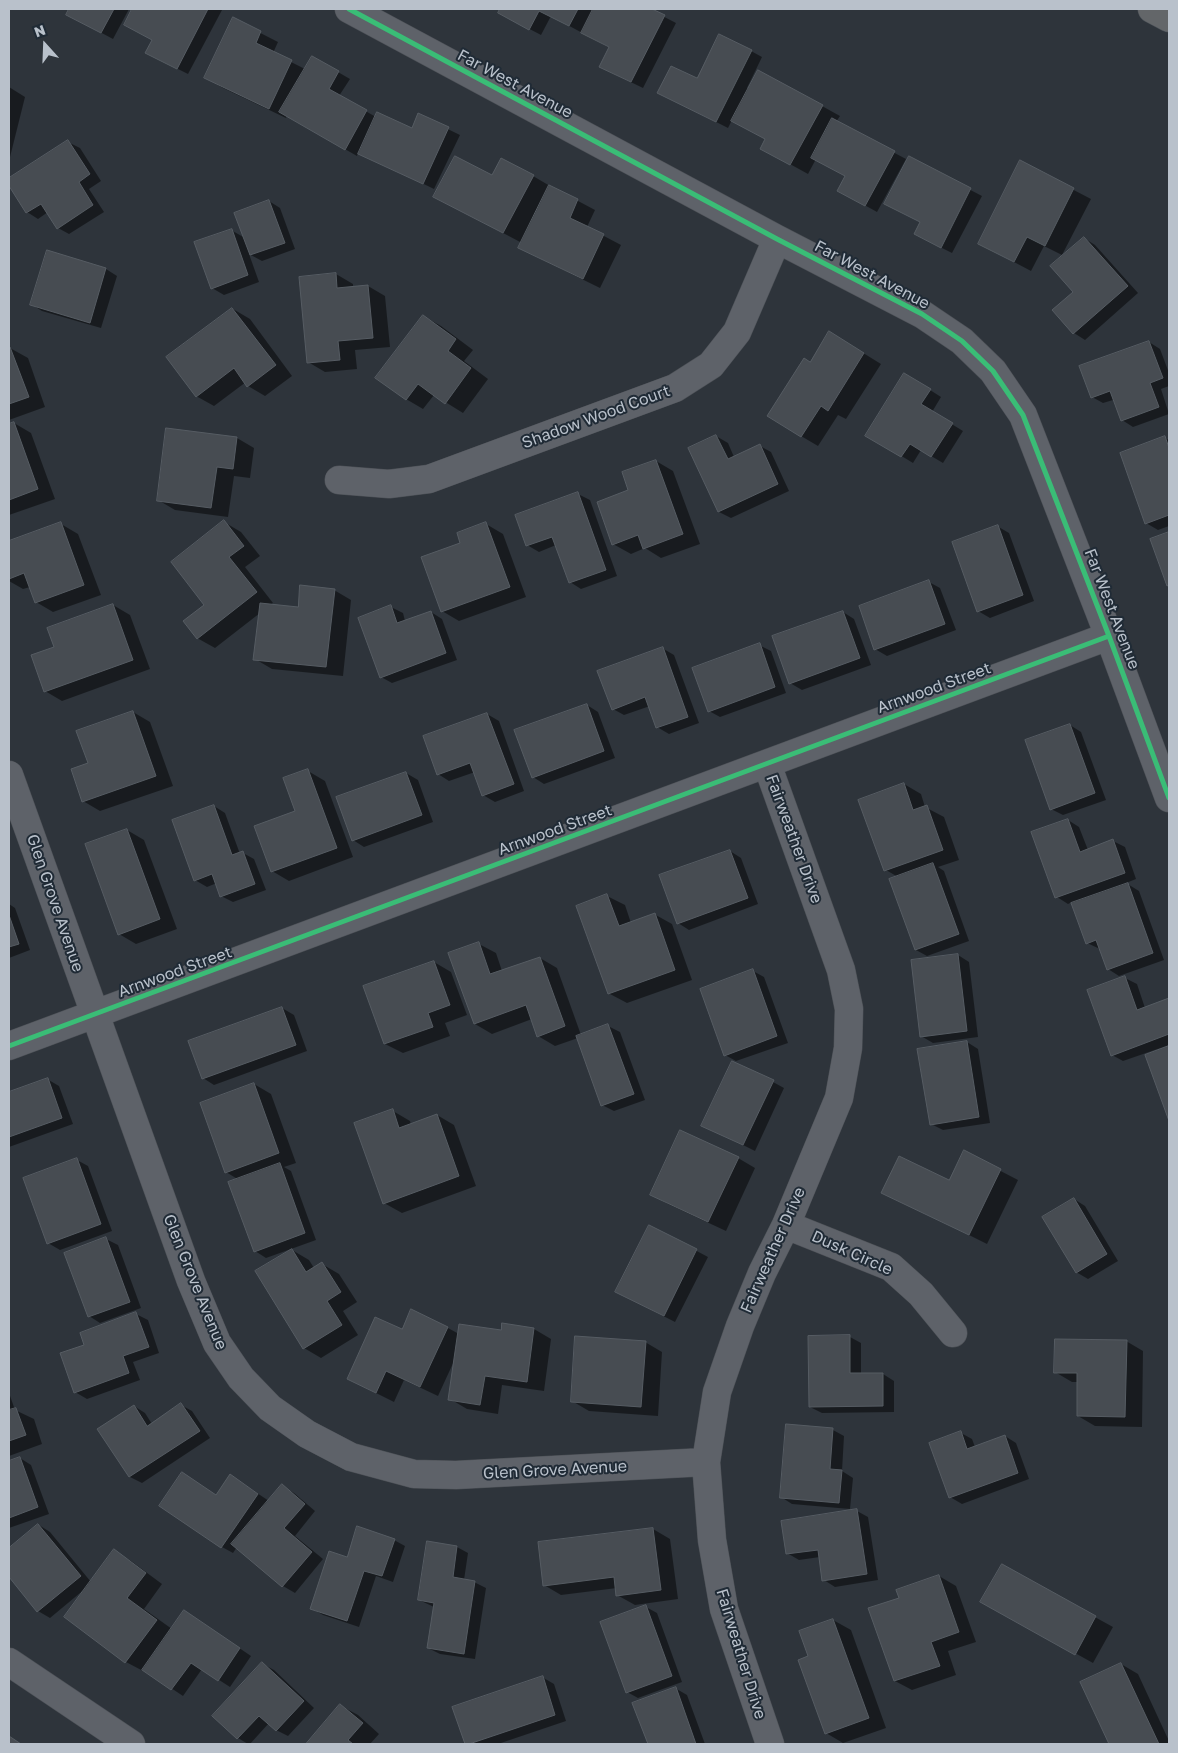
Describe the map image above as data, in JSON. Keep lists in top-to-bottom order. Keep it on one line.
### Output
{"streets":{"street":["Far West Avenue","Shadow Wood Court","Arnwood Street","Fairweather Drive","Glen Grove Avenue","Dusk Circle"]},"crossings":[["Far West Avenue","Shadow Wood Court"],["Far West Avenue","Arnwood Street"],["Arnwood Street","Fairweather Drive"],["Arnwood Street","Glen Grove Avenue"],["Fairweather Drive","Glen Grove Avenue"],["Fairweather Drive","Dusk Circle"]],"north":"top"}
